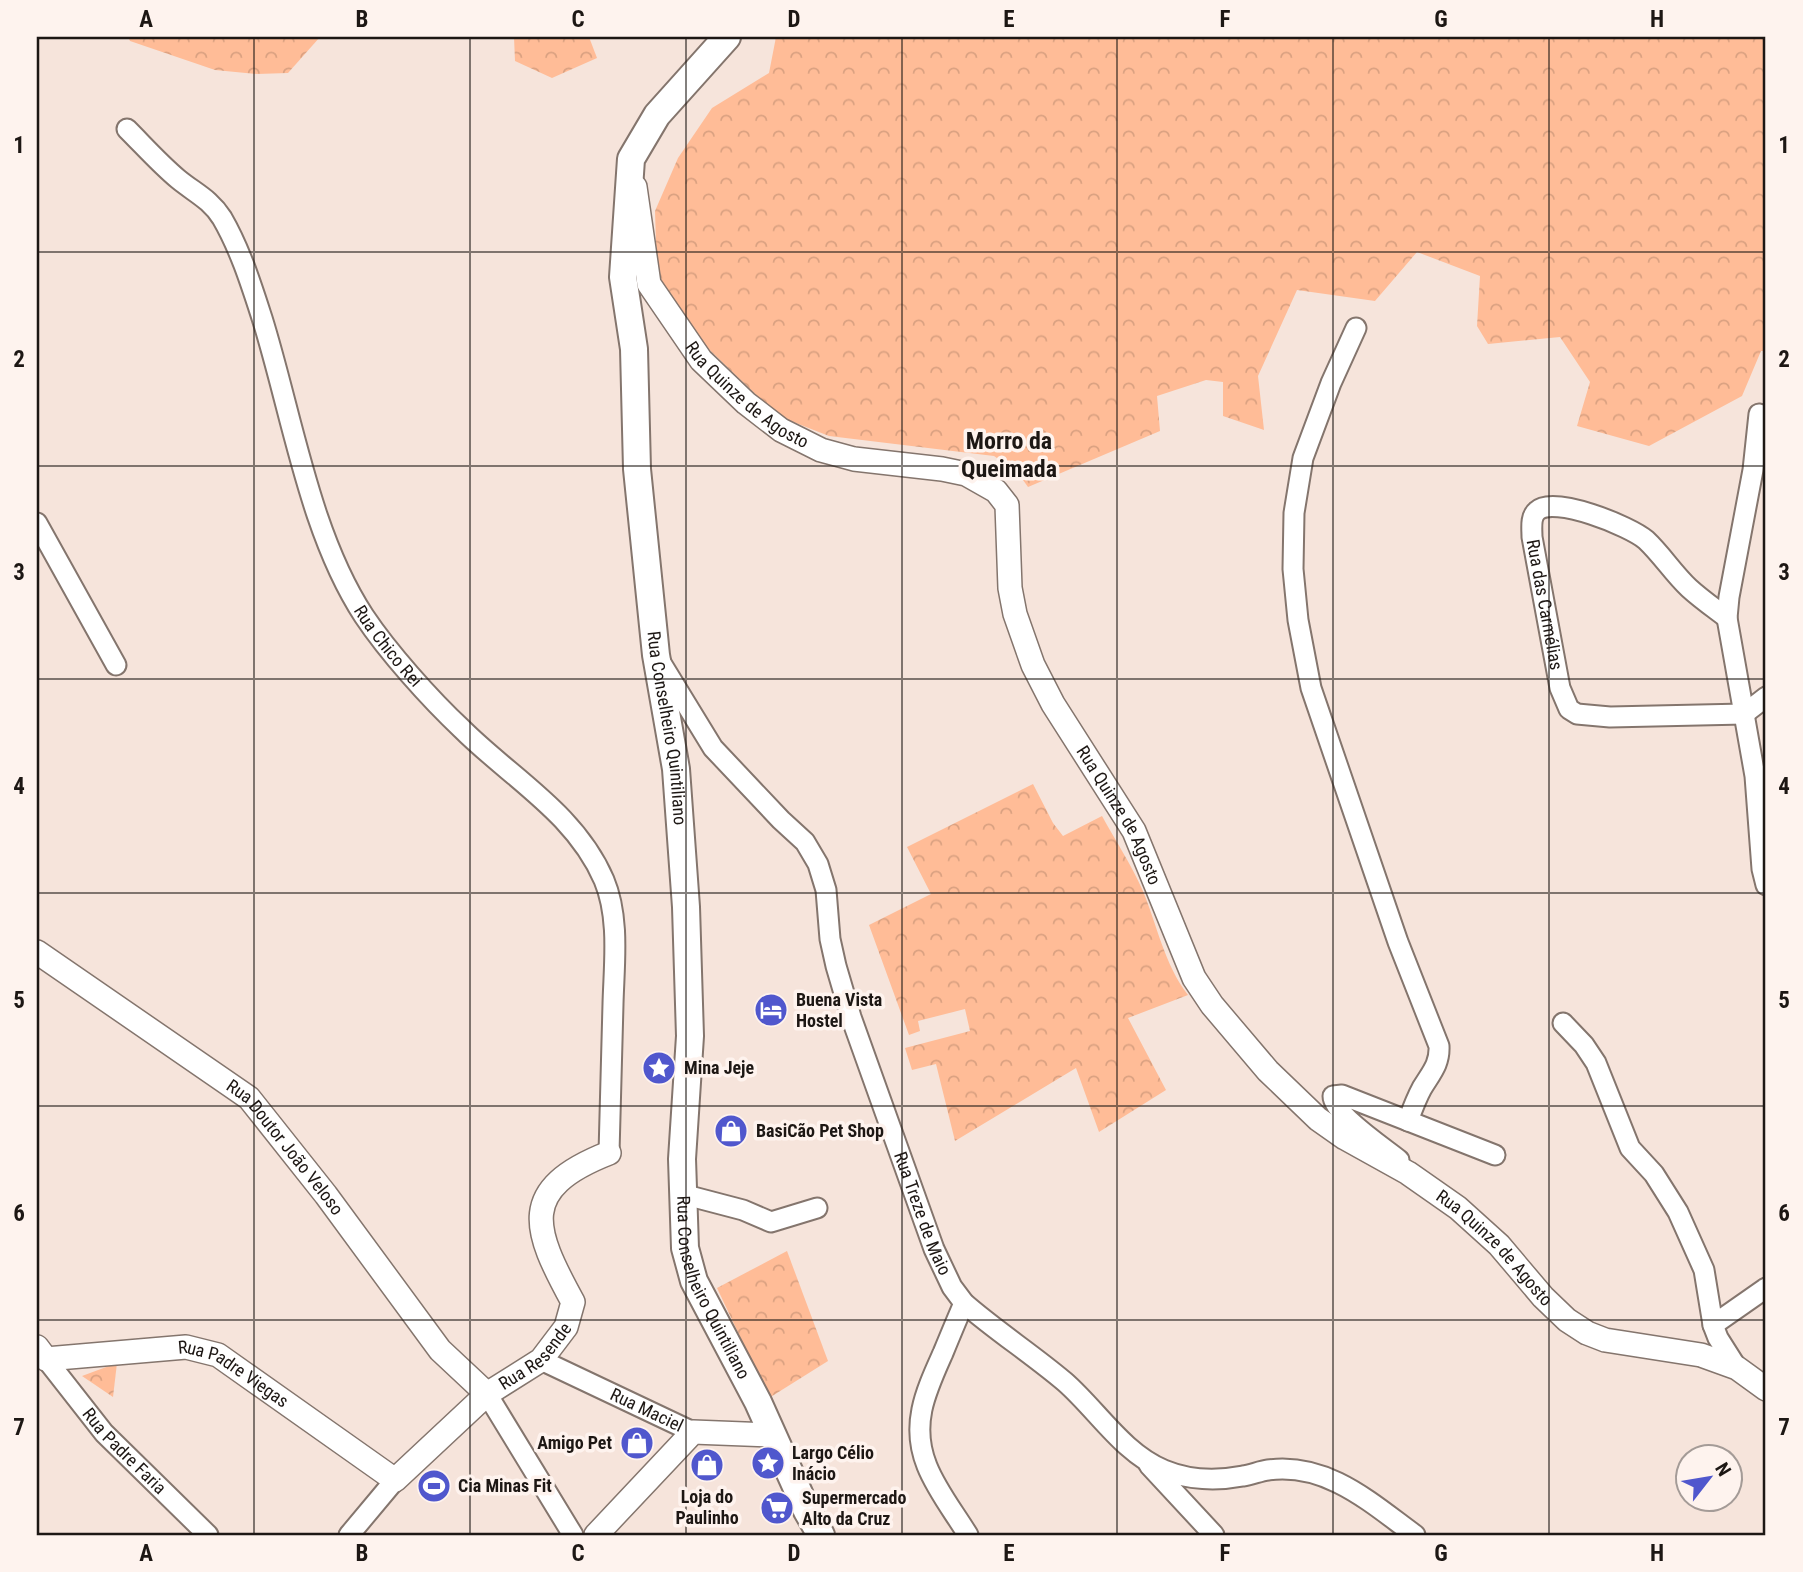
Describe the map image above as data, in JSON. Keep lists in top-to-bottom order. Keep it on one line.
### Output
{"streets":{"main road":["Rua Conselheiro Quintiliano"],"street":["Rua Quinze de Agosto","Rua das Carmélias","Rua Chico Rei","Rua Doutor João Veloso","Rua Treze de Maio","Rua Resende","Rua Padre Viegas","Rua Maciel","Rua Padre Faria"]},"crossings":[["Rua Quinze de Agosto","Rua Conselheiro Quintiliano"],["Rua Chico Rei","Rua Resende"],["Rua Conselheiro Quintiliano","Rua Treze de Maio"],["Rua Conselheiro Quintiliano","Rua Maciel"],["Rua Doutor João Veloso","Rua Resende"],["Rua Resende","Rua Padre Viegas"],["Rua Resende","Rua Maciel"],["Rua Padre Viegas","Rua Padre Faria"]],"districts":["Morro da Queimada"],"places":{"hotel":["Buena Vista Hostel"],"place":["Mina Jeje","Largo Célio Inácio"],"shop":["BasiCão Pet Shop","Amigo Pet","Loja do Paulinho"],"sports":["Cia Minas Fit"],"supermarket":["Supermercado Alto da Cruz"]},"north":"top right","grid":{"columns":["A","B","C","D","E","F","G","H"],"rows":["1","2","3","4","5","6","7"]}}
